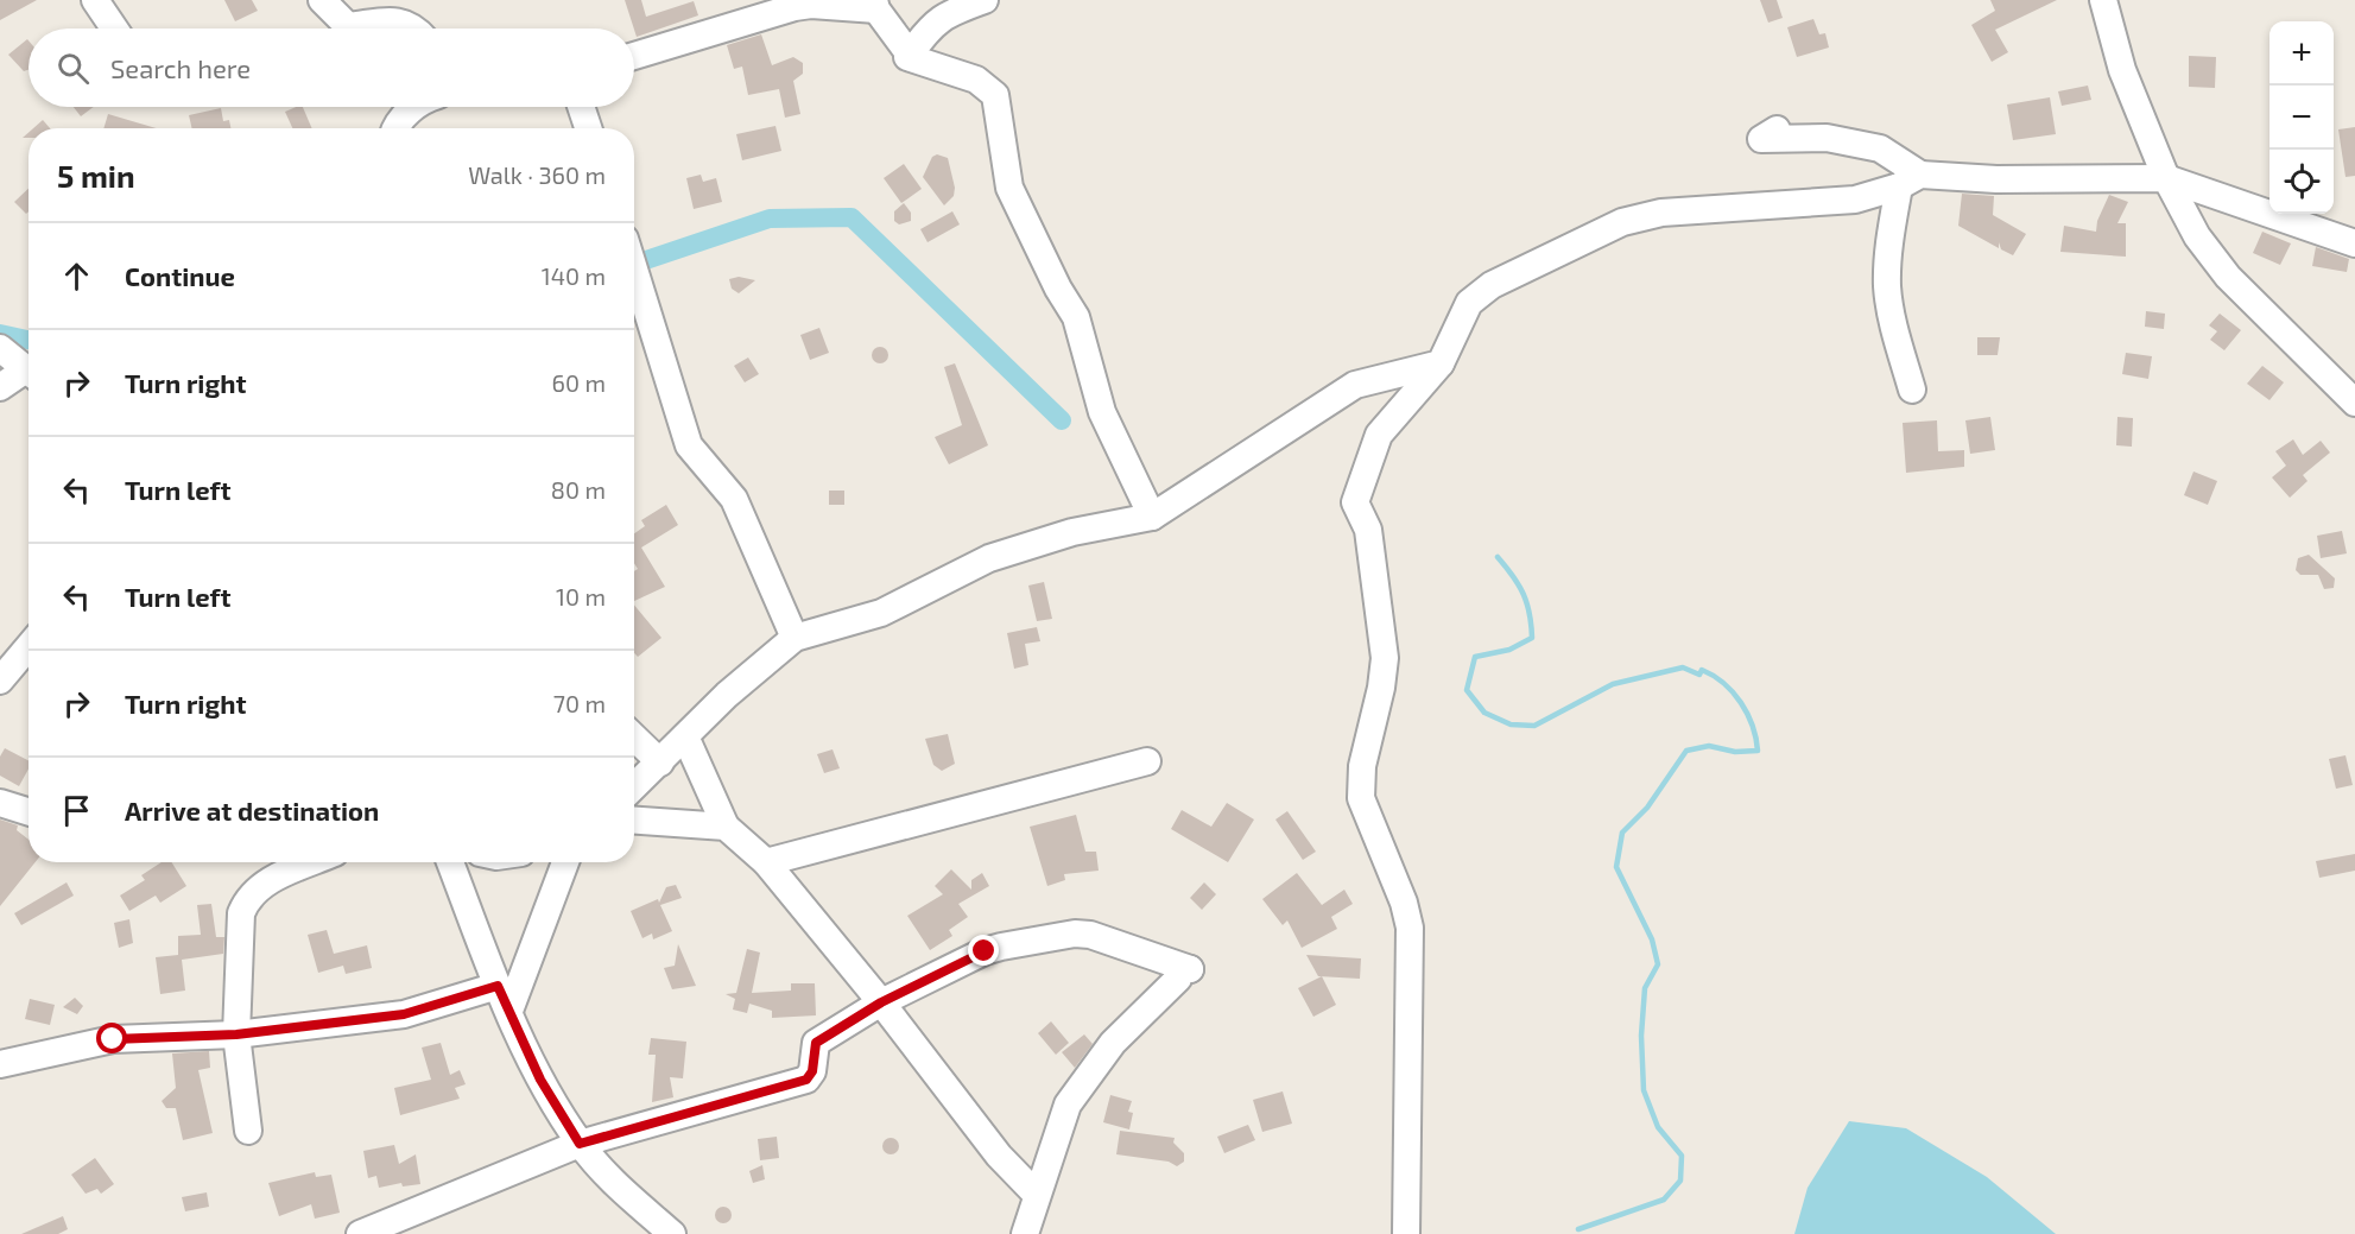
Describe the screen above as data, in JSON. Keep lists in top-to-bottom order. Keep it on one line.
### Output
{"page":{"map_buttons":["+","−"],"search":"Search here","heading":["5 min","Walk · 360 m"],"list":[["Continue","140 m"],["Turn right","60 m"],["Turn left","80 m"],["Turn left","10 m"],["Turn right","70 m"],"Arrive at destination"]}}
